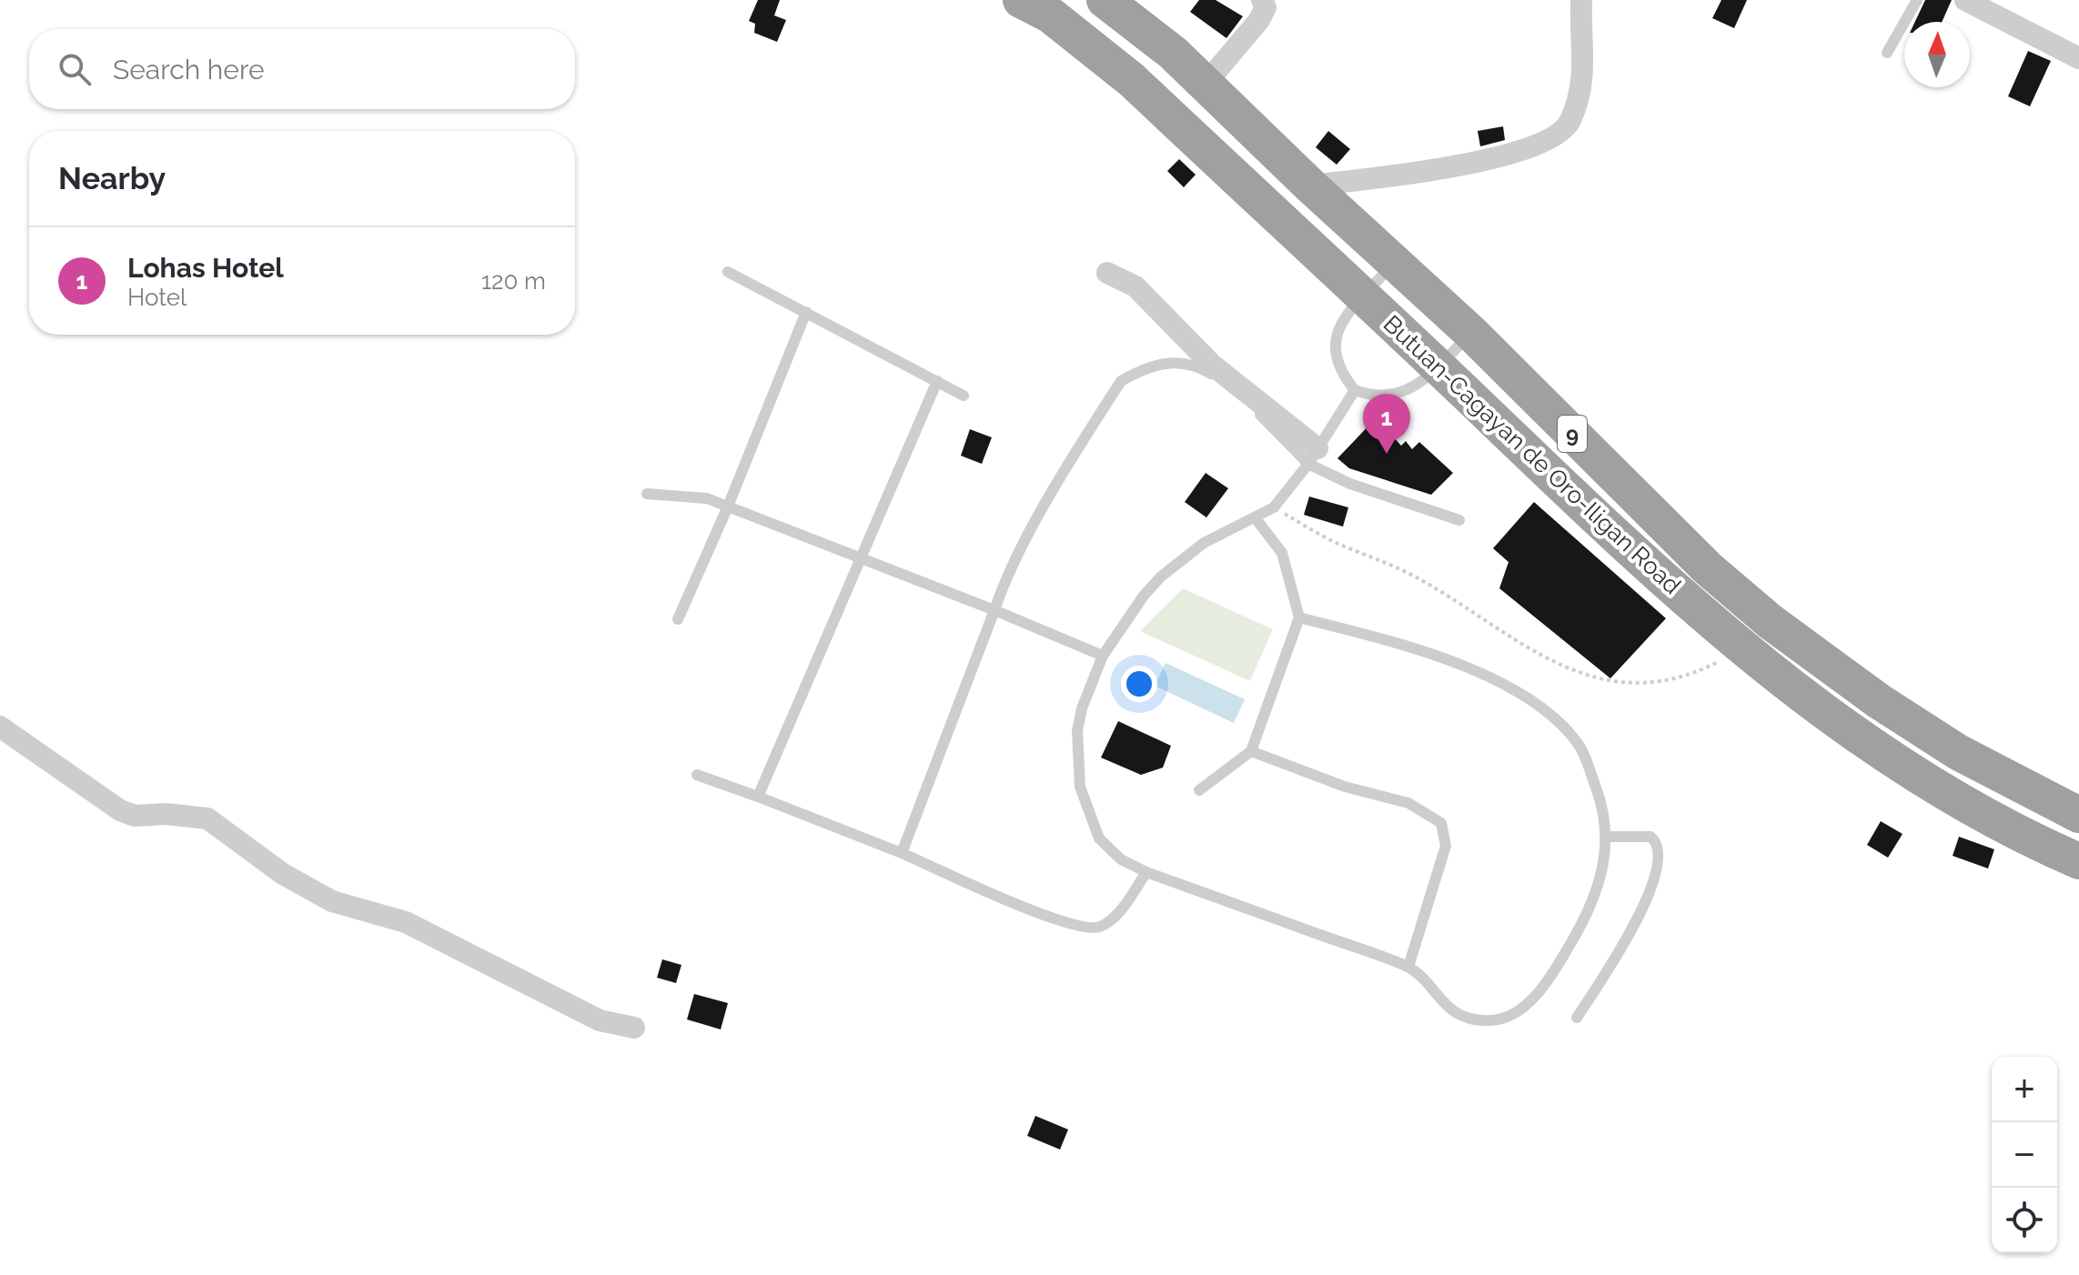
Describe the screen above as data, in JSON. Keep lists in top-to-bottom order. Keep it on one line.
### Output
{"streets":{"highway":["9","Butuan-Cagayan de Oro-Iligan Road"]},"north":"top","page":{"search":"Search here","heading":"Nearby","list":[{"mark":"1","name":"Lohas Hotel","note":"Hotel","value":"120 m"}],"pins":"1","map_buttons":["+","−"]}}
